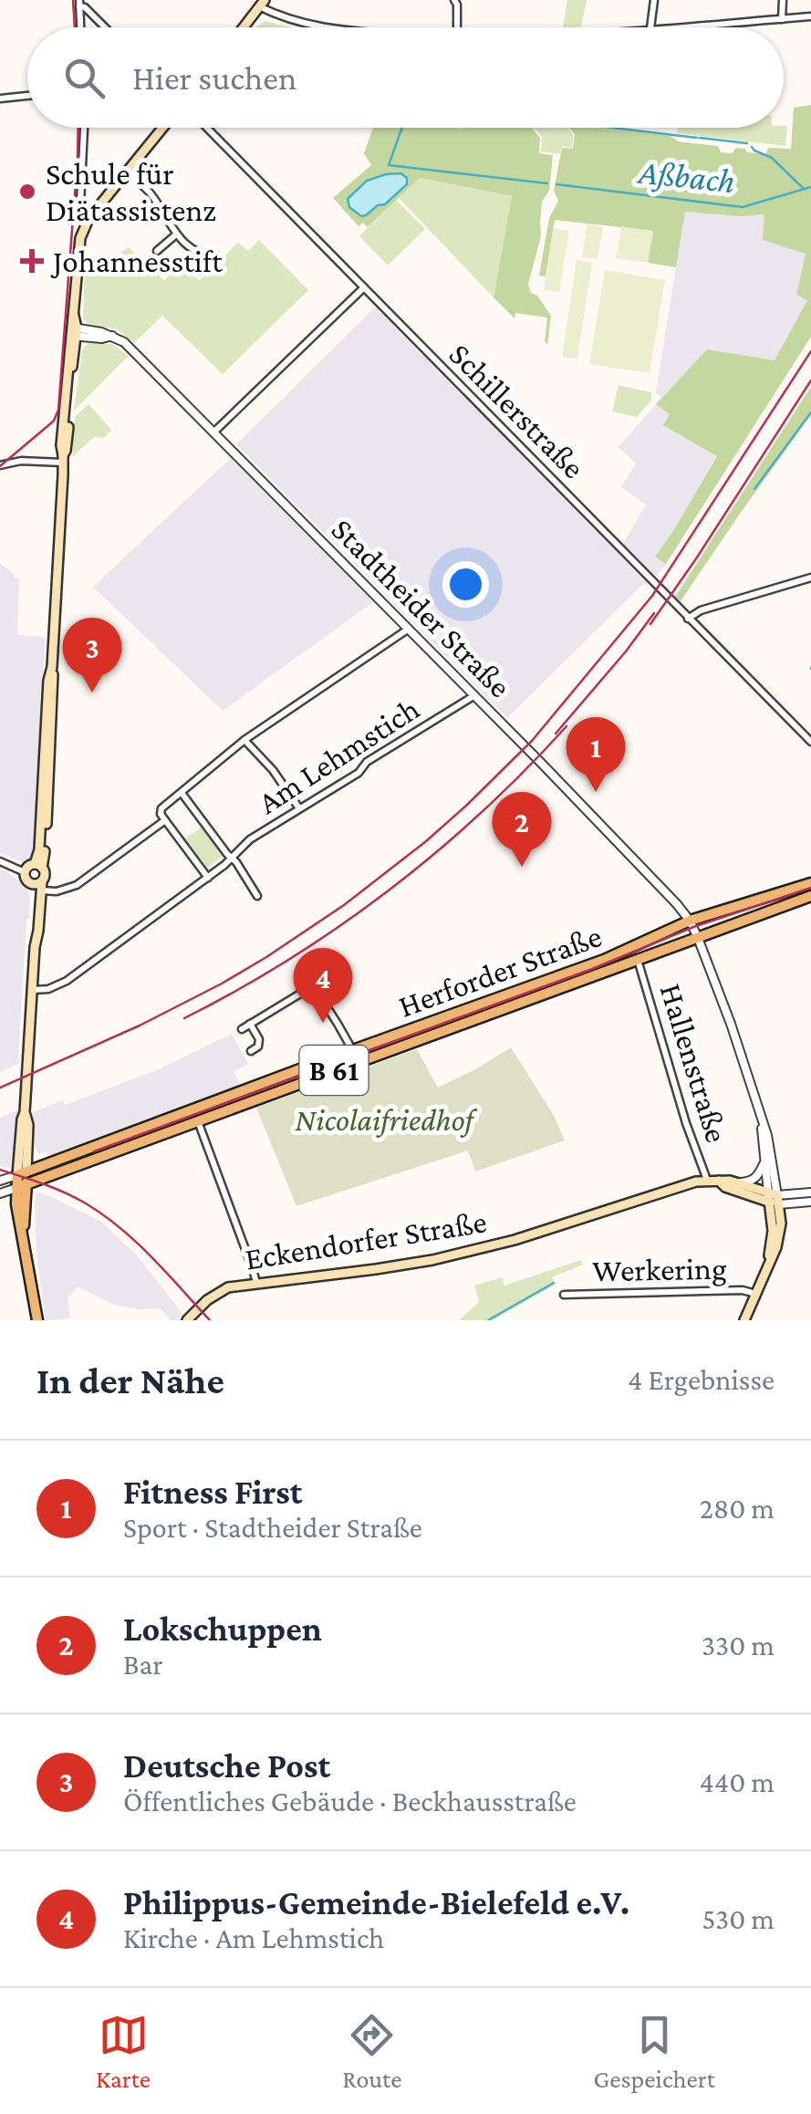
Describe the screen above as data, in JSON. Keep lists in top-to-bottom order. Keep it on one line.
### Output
{"streets":{"main road":["Herforder Straße","B 61","Eckendorfer Straße"],"street":["Schillerstraße","Stadtheider Straße","Am Lehmstich","Hallenstraße","Werkering"]},"crossings":[["Stadtheider Straße","Am Lehmstich"],["Stadtheider Straße","Herforder Straße"],["Herforder Straße","Hallenstraße"],["Hallenstraße","Eckendorfer Straße"]],"water":["Aßbach"],"parks":["Nicolaifriedhof"],"places":{"other":["Schule für Diätassistenz"],"health":["Johannesstift"]},"page":{"search":"Hier suchen","pins":["3","1","2","4"],"heading":["In der Nähe","4 Ergebnisse"],"list":[{"mark":"1","name":"Fitness First","note":"Sport · Stadtheider Straße","value":"280 m"},{"mark":"2","name":"Lokschuppen","note":"Bar","value":"330 m"},{"mark":"3","name":"Deutsche Post","note":"Öffentliches Gebäude · Beckhausstraße","value":"440 m"},{"mark":"4","name":"Philippus-Gemeinde-Bielefeld e.V.","note":"Kirche · Am Lehmstich","value":"530 m"}],"nav":["Karte","Route","Gespeichert"]}}
